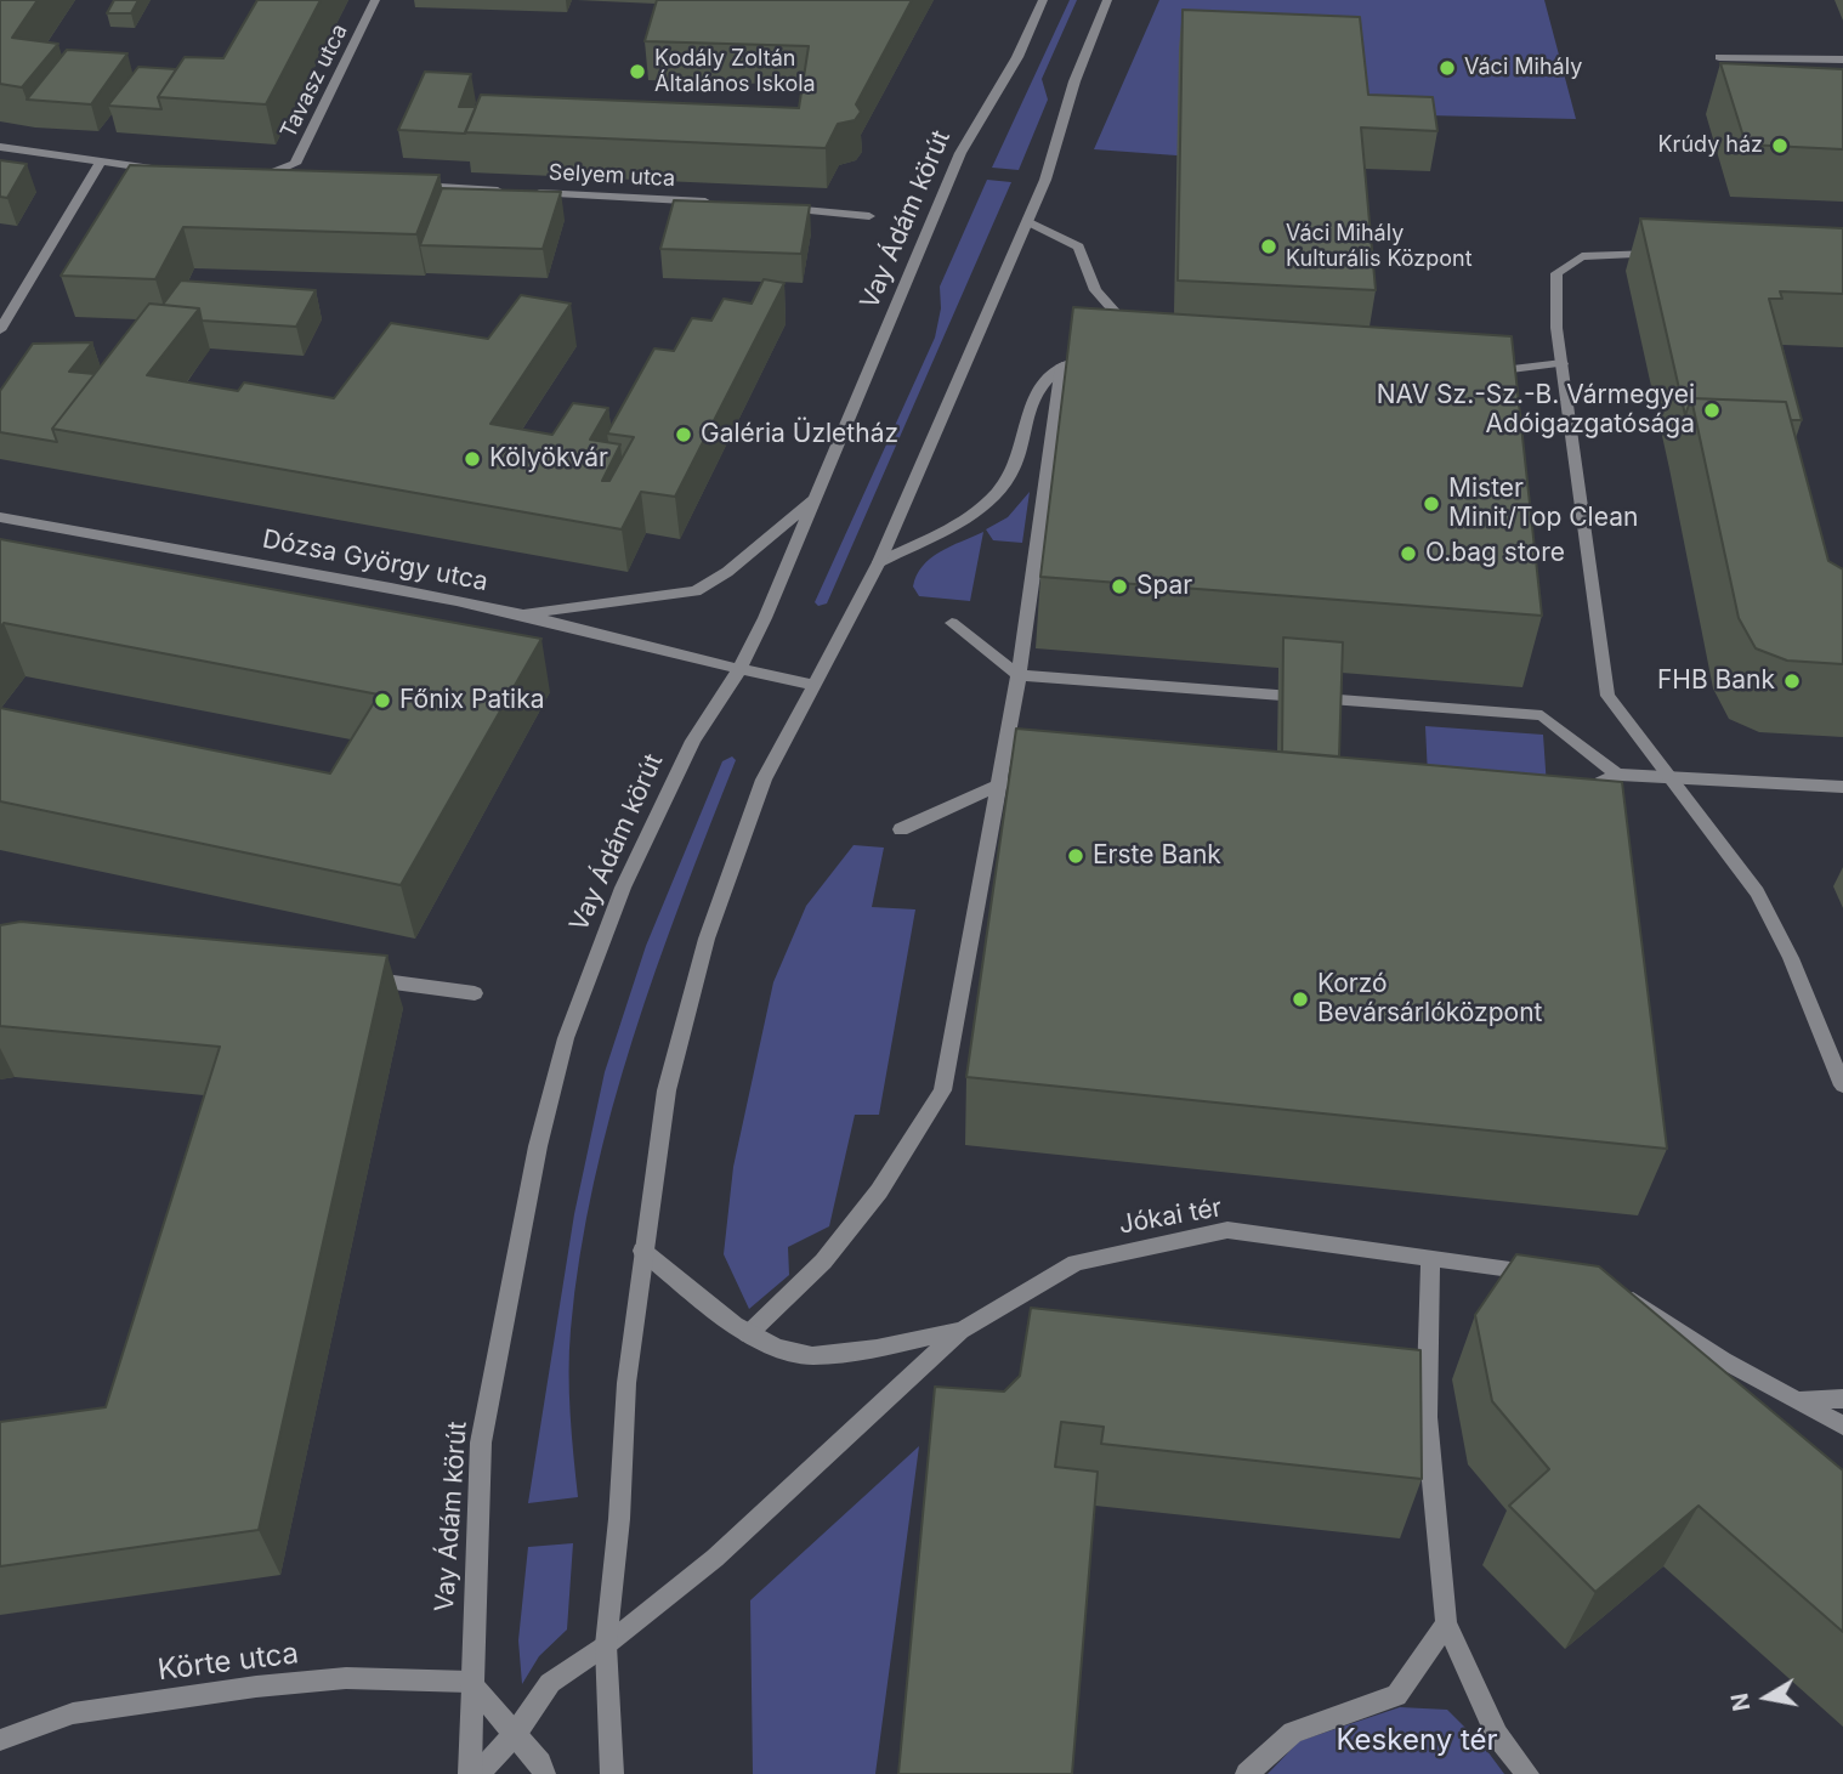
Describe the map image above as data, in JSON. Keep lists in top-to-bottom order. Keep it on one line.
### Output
{"streets":{"street":["Tavasz utca","Selyem utca","Vay Ádám körút","Dózsa György utca","Jókai tér","Körte utca"]},"crossings":[["Vay Ádám körút","Dózsa György utca"],["Vay Ádám körút","Körte utca"]],"parks":["Keskeny tér"],"places":["Váci Mihály","Kodály Zoltán Általános Iskola","Krúdy ház","Váci Mihály Kulturális Központ","NAV Sz.-Sz.-B. Vármegyei Adóigazgatósága","Galéria Üzletház","Kölyökvár","Mister Minit/Top Clean","O.bag store","Spar","FHB Bank","Főnix Patika","Erste Bank","Korzó Bevársárlóközpont"],"north":"left"}
